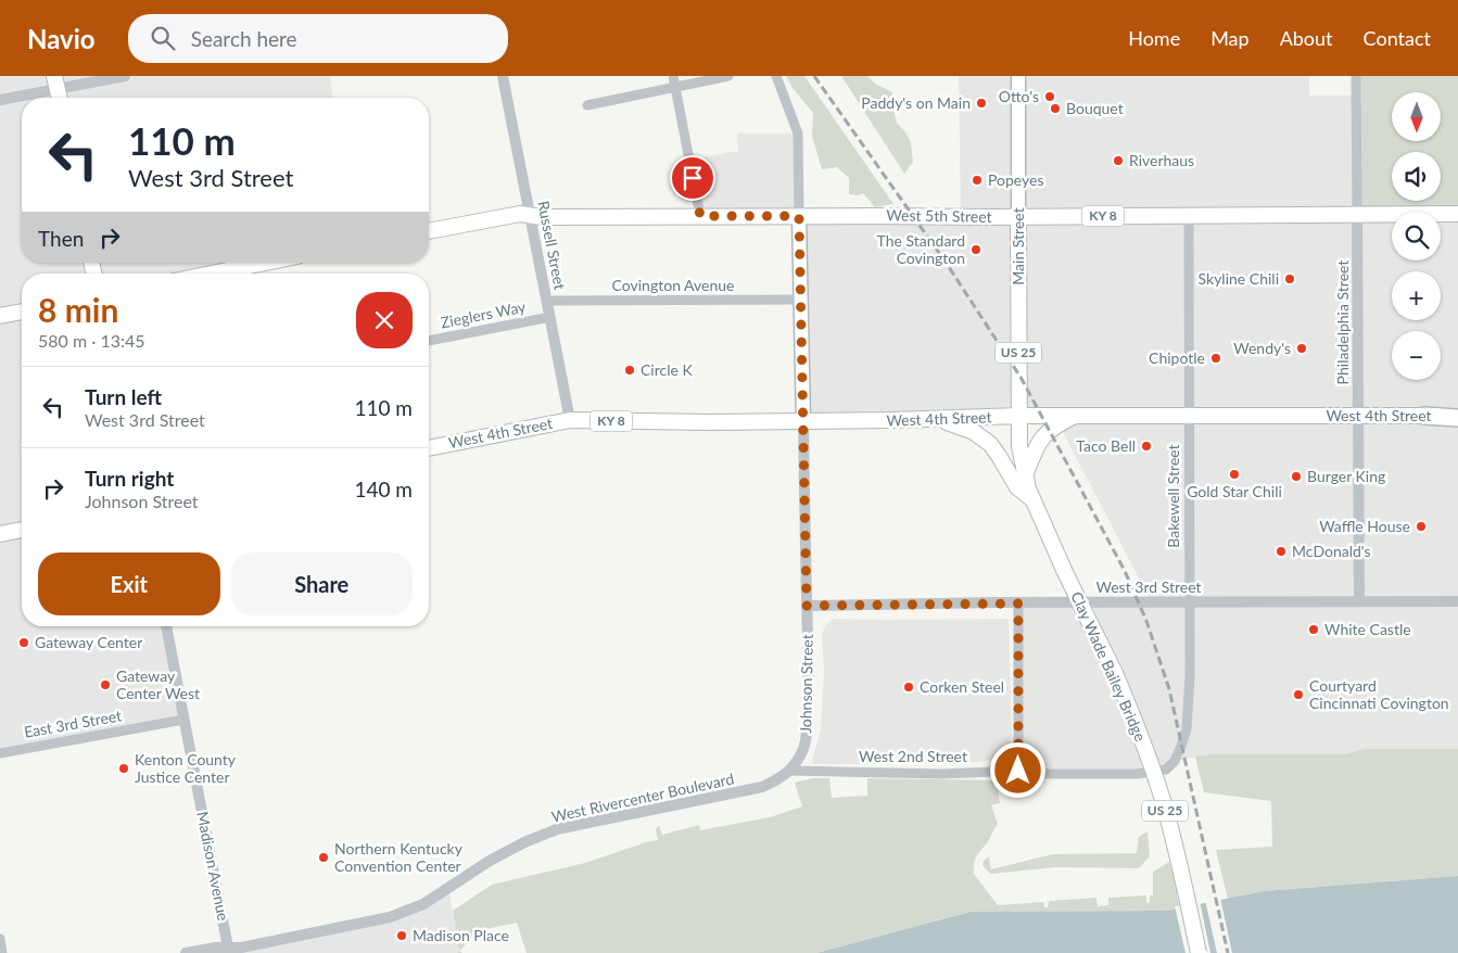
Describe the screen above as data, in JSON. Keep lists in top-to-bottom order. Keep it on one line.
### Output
{"streets":{"main road":["West 5th Street","KY 8","Main Street","US 25","West 4th Street","Clay Wade Bailey Bridge","Johnson Street"],"street":["Russell Street","Covington Avenue","Zieglers Way","Philadelphia Street","Bakewell Street","West 3rd Street","East 3rd Street","West 2nd Street","West Rivercenter Boulevard","Madison Avenue"]},"crossings":[["West 5th Street","Russell Street"],["West 5th Street","Main Street"],["West 5th Street","Philadelphia Street"],["West 5th Street","Bakewell Street"],["West 5th Street","Johnson Street"],["Russell Street","Covington Avenue"],["Russell Street","Zieglers Way"],["Russell Street","West 4th Street"],["Main Street","West 4th Street"],["Main Street","Clay Wade Bailey Bridge"],["Covington Avenue","Johnson Street"],["Philadelphia Street","West 4th Street"],["Philadelphia Street","West 3rd Street"],["West 4th Street","Bakewell Street"],["West 4th Street","Clay Wade Bailey Bridge"],["West 4th Street","Johnson Street"],["Bakewell Street","West 3rd Street"],["Bakewell Street","West 2nd Street"],["West 3rd Street","Johnson Street"],["Johnson Street","West 2nd Street"],["Johnson Street","West Rivercenter Boulevard"],["East 3rd Street","Madison Avenue"],["West 2nd Street","West Rivercenter Boulevard"],["West Rivercenter Boulevard","Madison Avenue"]],"places":["Otto's","Paddy's on Main","Bouquet","Riverhaus","Popeyes","The Standard Covington","Skyline Chili","Wendy's","Chipotle","Circle K","Taco Bell","Gold Star Chili","Burger King","Waffle House","McDonald's","White Castle","Gateway Center","Gateway Center West","Corken Steel","Courtyard Cincinnati Covington","Kenton County Justice Center","Northern Kentucky Convention Center","Madison Place"],"north":"bottom","page":{"header":"Navio","search":"Search here","nav":["Home","Map","About","Contact"],"map_buttons":["+","−"],"turn":["110 m","West 3rd Street"],"then":"Then","heading":["8 min","580 m · 13:45"],"list":[{"name":"Turn left","note":"West 3rd Street","value":"110 m"},{"name":"Turn right","note":"Johnson Street","value":"140 m"}],"buttons":["Exit","Share"]}}
